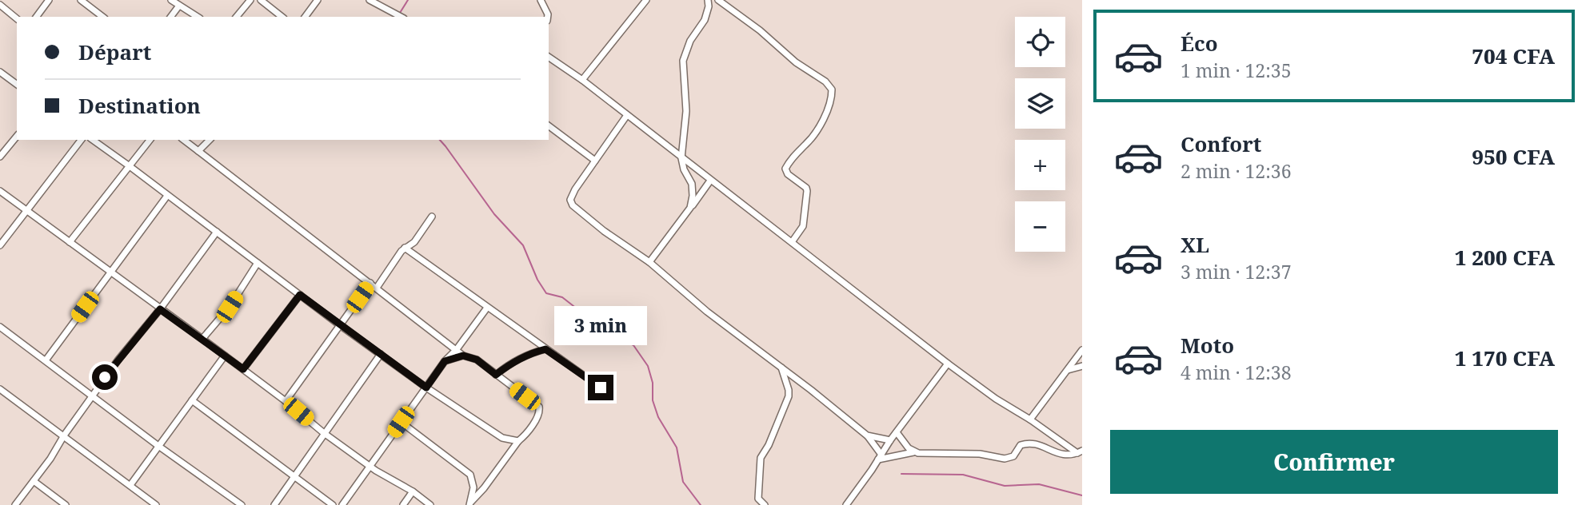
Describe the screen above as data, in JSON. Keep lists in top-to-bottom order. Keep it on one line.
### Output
{"page":{"list":[{"name":"Éco","note":"1 min · 12:35","value":"704 CFA"},{"name":"Confort","note":"2 min · 12:36","value":"950 CFA"},{"name":"XL","note":"3 min · 12:37","value":"1 200 CFA"},{"name":"Moto","note":"4 min · 12:38","value":"1 170 CFA"}],"map_buttons":["+","−"],"banner":["Départ","Destination"],"bubble":"3 min","buttons":"Confirmer"}}
